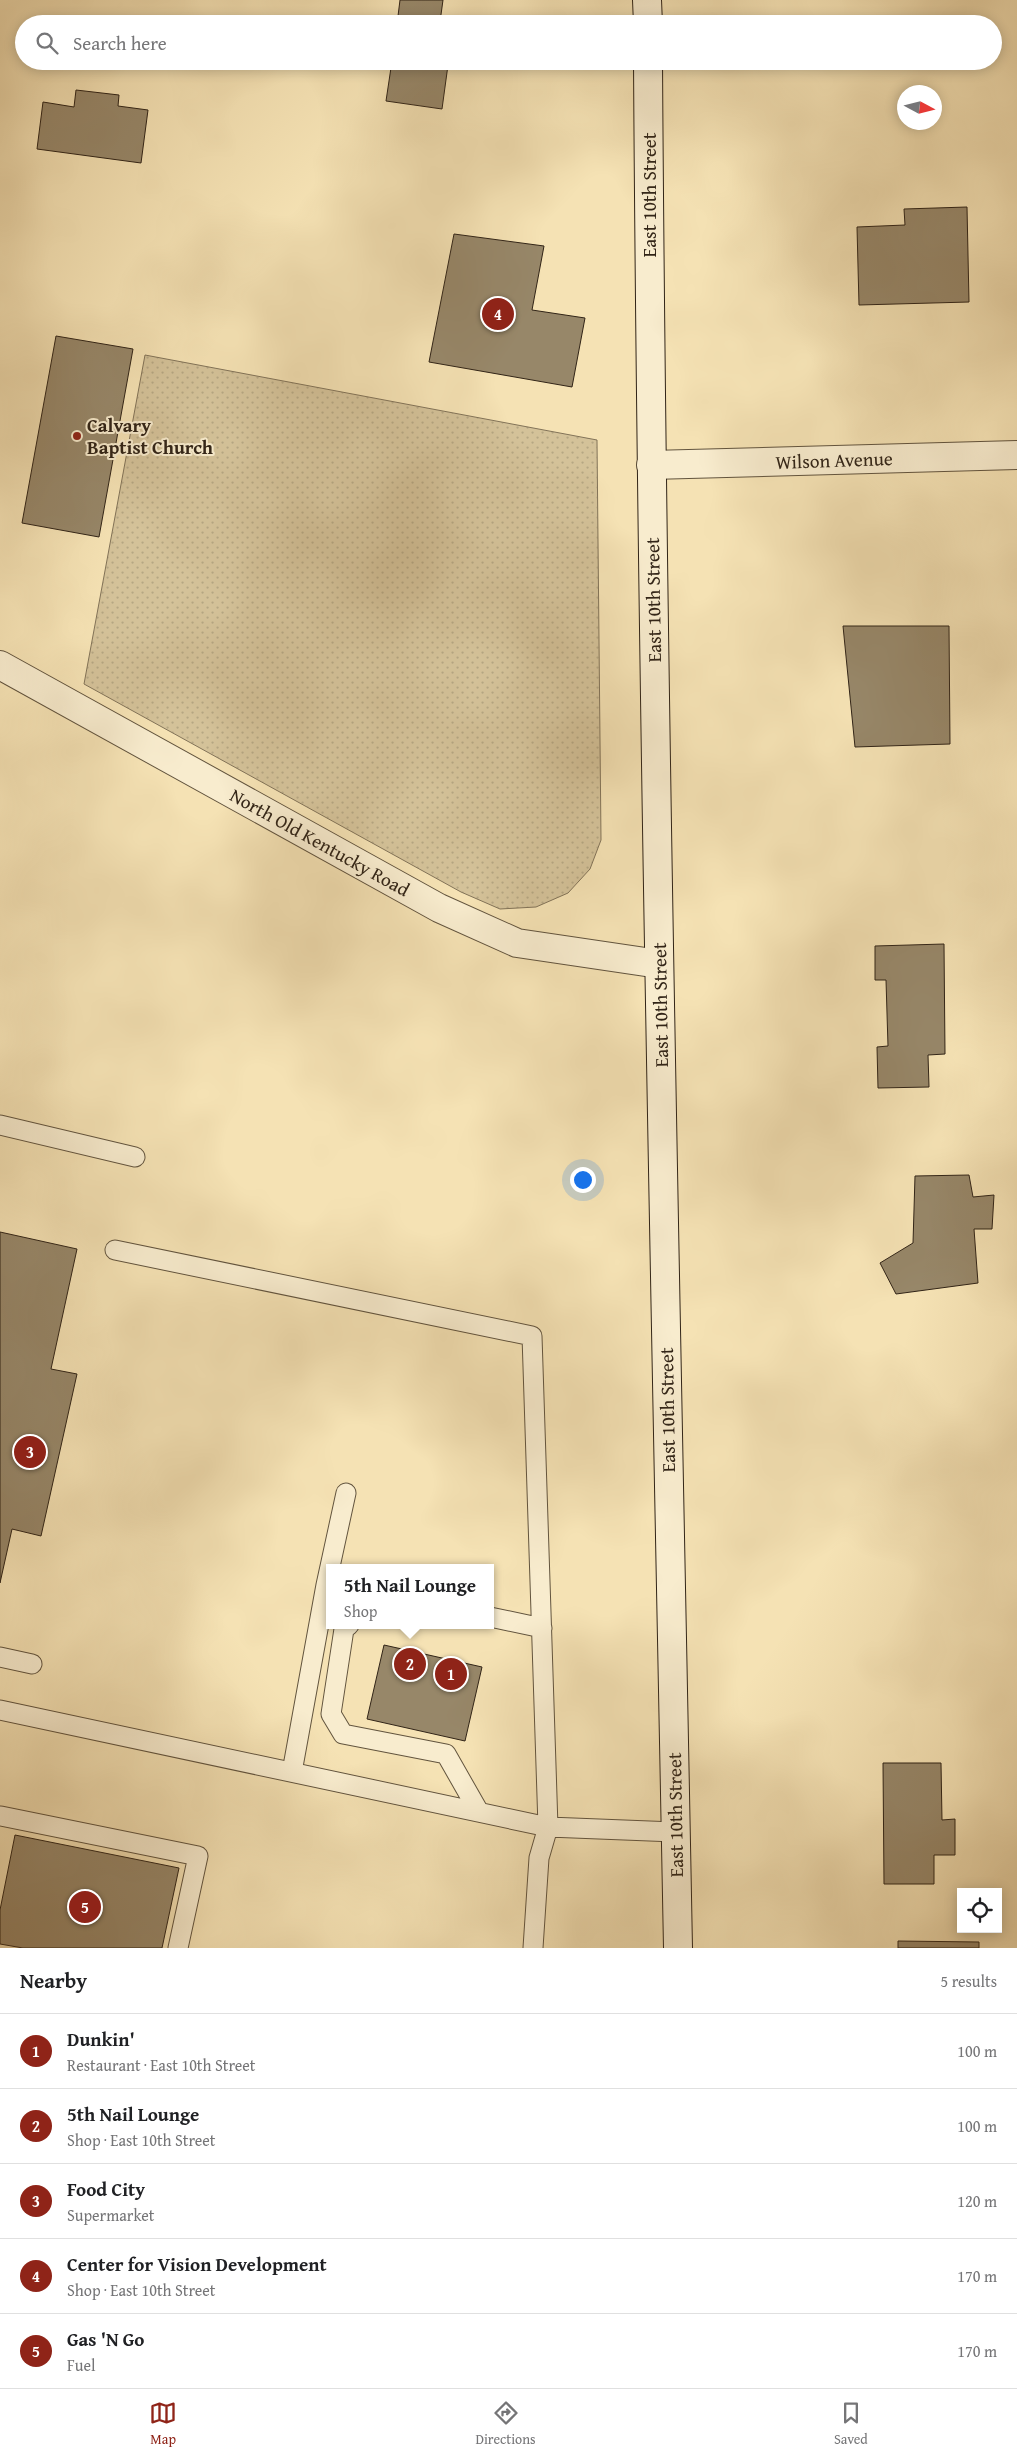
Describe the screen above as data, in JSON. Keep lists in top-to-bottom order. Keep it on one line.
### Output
{"streets":{"main road":["East 10th Street","Wilson Avenue","North Old Kentucky Road"]},"crossings":[["East 10th Street","Wilson Avenue"],["East 10th Street","North Old Kentucky Road"]],"places":["Calvary Baptist Church"],"north":"right","page":{"search":"Search here","pins":["4","3","2","1","5"],"popup":["5th Nail Lounge","Shop"],"heading":["Nearby","5 results"],"list":[{"mark":"1","name":"Dunkin'","note":"Restaurant · East 10th Street","value":"100 m"},{"mark":"2","name":"5th Nail Lounge","note":"Shop · East 10th Street","value":"100 m"},{"mark":"3","name":"Food City","note":"Supermarket","value":"120 m"},{"mark":"4","name":"Center for Vision Development","note":"Shop · East 10th Street","value":"170 m"},{"mark":"5","name":"Gas 'N Go","note":"Fuel","value":"170 m"}],"nav":["Map","Directions","Saved"]}}
